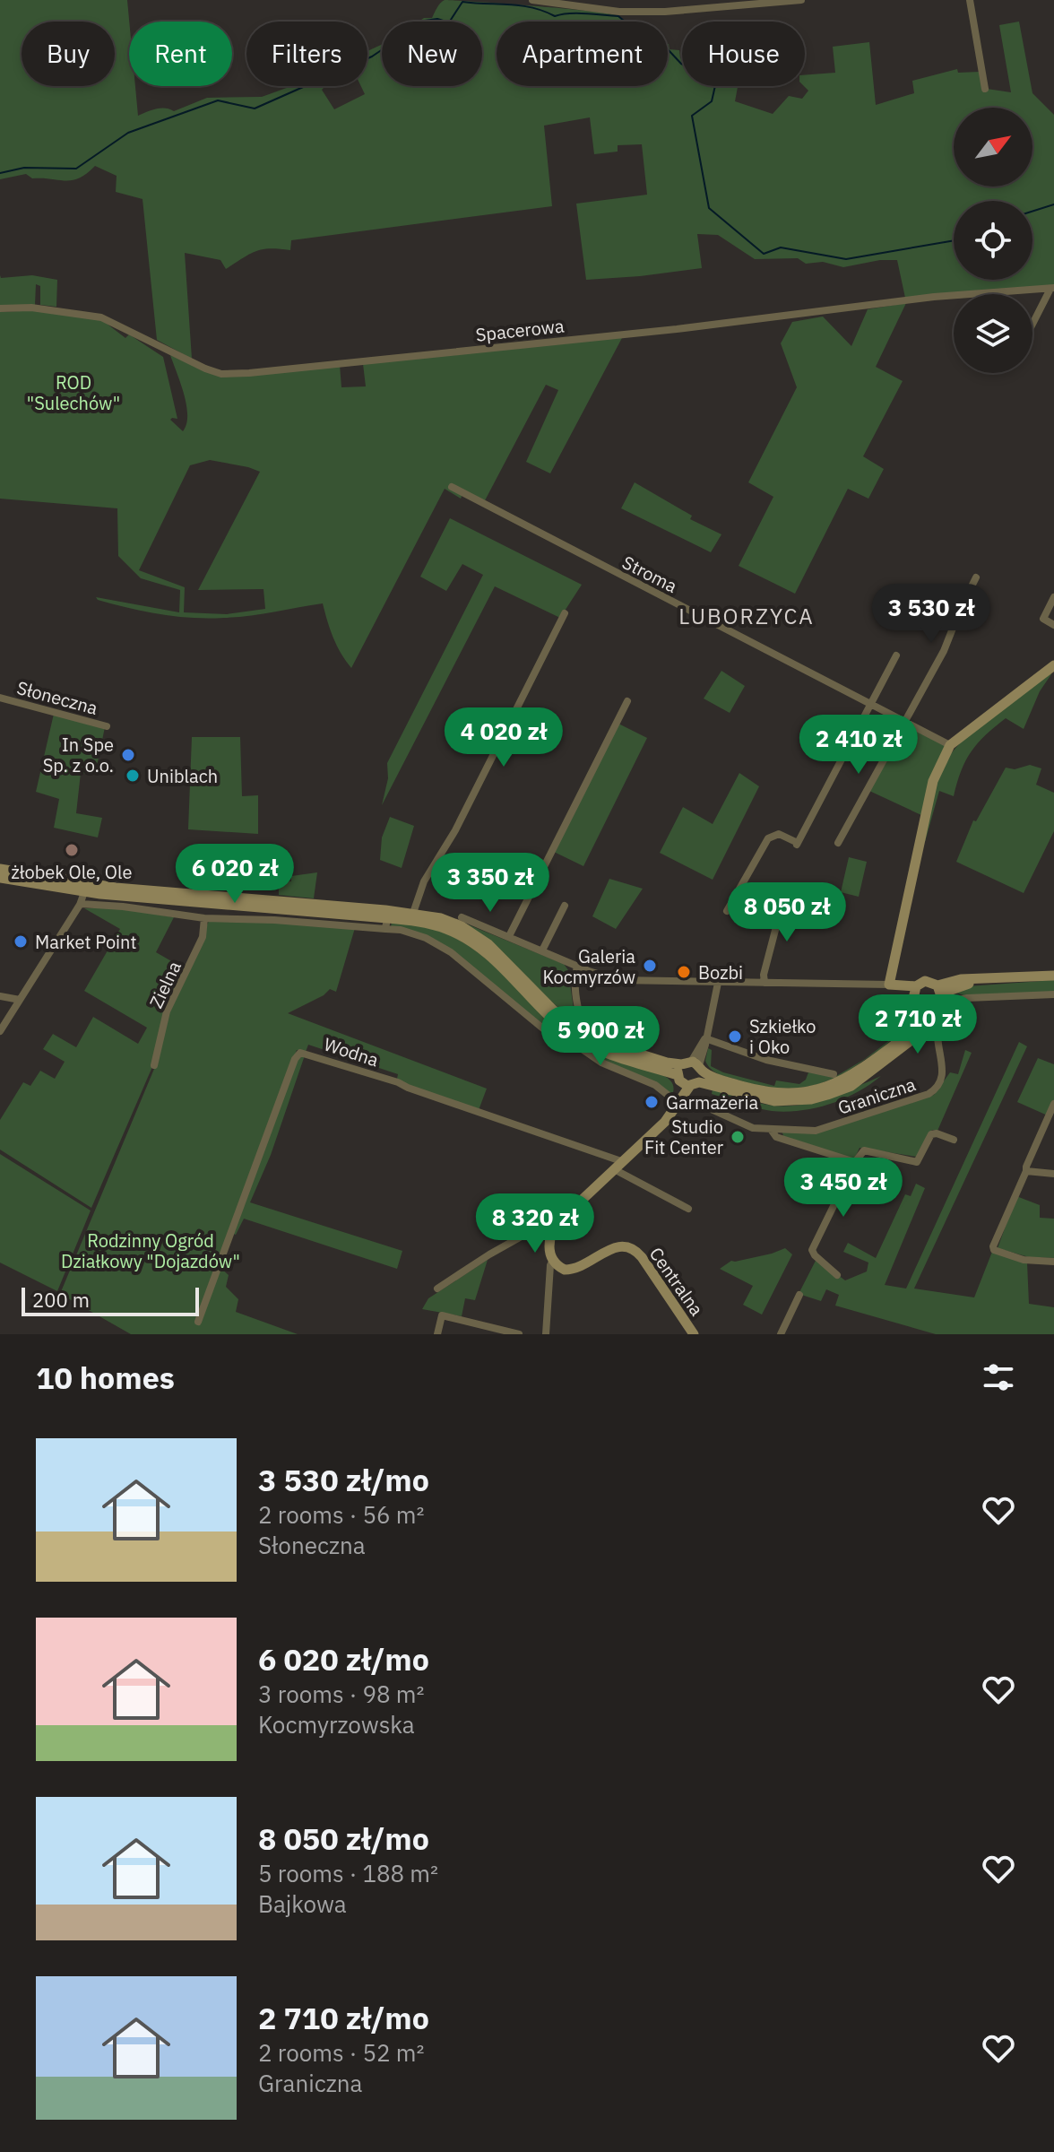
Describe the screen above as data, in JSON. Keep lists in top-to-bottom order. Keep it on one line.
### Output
{"streets":{"main road":["Centralna"],"street":["Spacerowa","Stroma","Słoneczna","Zielna","Wodna","Graniczna"]},"districts":["LUBORZYCA"],"parks":["ROD \"Sulechów\"","Rodzinny Ogród Działkowy \"Dojazdów\""],"places":["In Spe Sp. z o.o.","Uniblach","żłobek Ole, Ole","Market Point","Galeria Kocmyrzów","Bozbi","Szkiełko i Oko","Garmażeria","Studio Fit Center"],"scale_bar":"200 m","north":"top right","page":{"chip":["Buy","Rent","Filters","New","Apartment","House"],"price":["3 530 zł","4 020 zł","2 410 zł","6 020 zł","3 350 zł","8 050 zł","2 710 zł","5 900 zł","3 450 zł","8 320 zł"],"scale":"200 m","heading":"10 homes","list":[{"name":"3 530 zł/mo","note":"2 rooms · 56 m² · Słoneczna"},{"name":"6 020 zł/mo","note":"3 rooms · 98 m² · Kocmyrzowska"},{"name":"8 050 zł/mo","note":"5 rooms · 188 m² · Bajkowa"},{"name":"2 710 zł/mo","note":"2 rooms · 52 m² · Graniczna"}]}}
